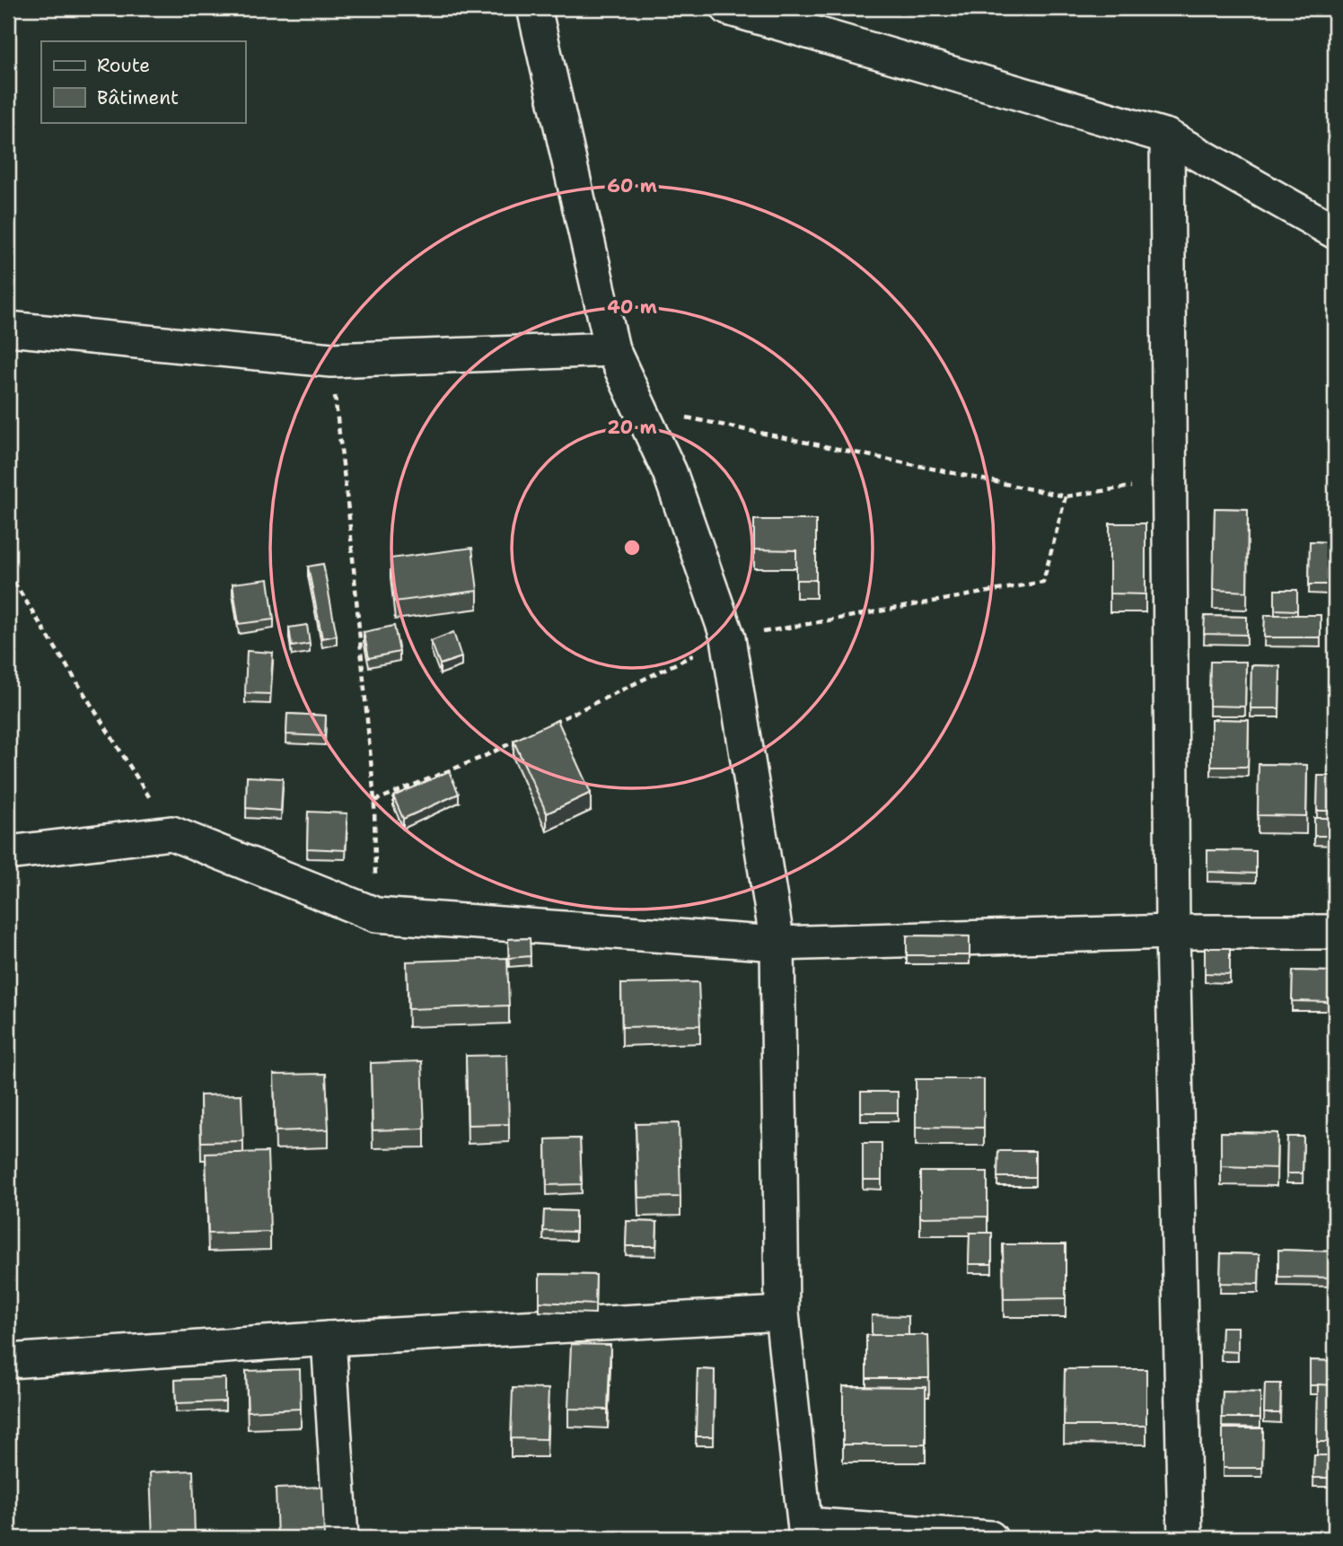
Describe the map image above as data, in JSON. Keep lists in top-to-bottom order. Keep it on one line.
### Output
{"legend":["Route","Bâtiment"],"rings":["60 m","40 m","20 m"]}
